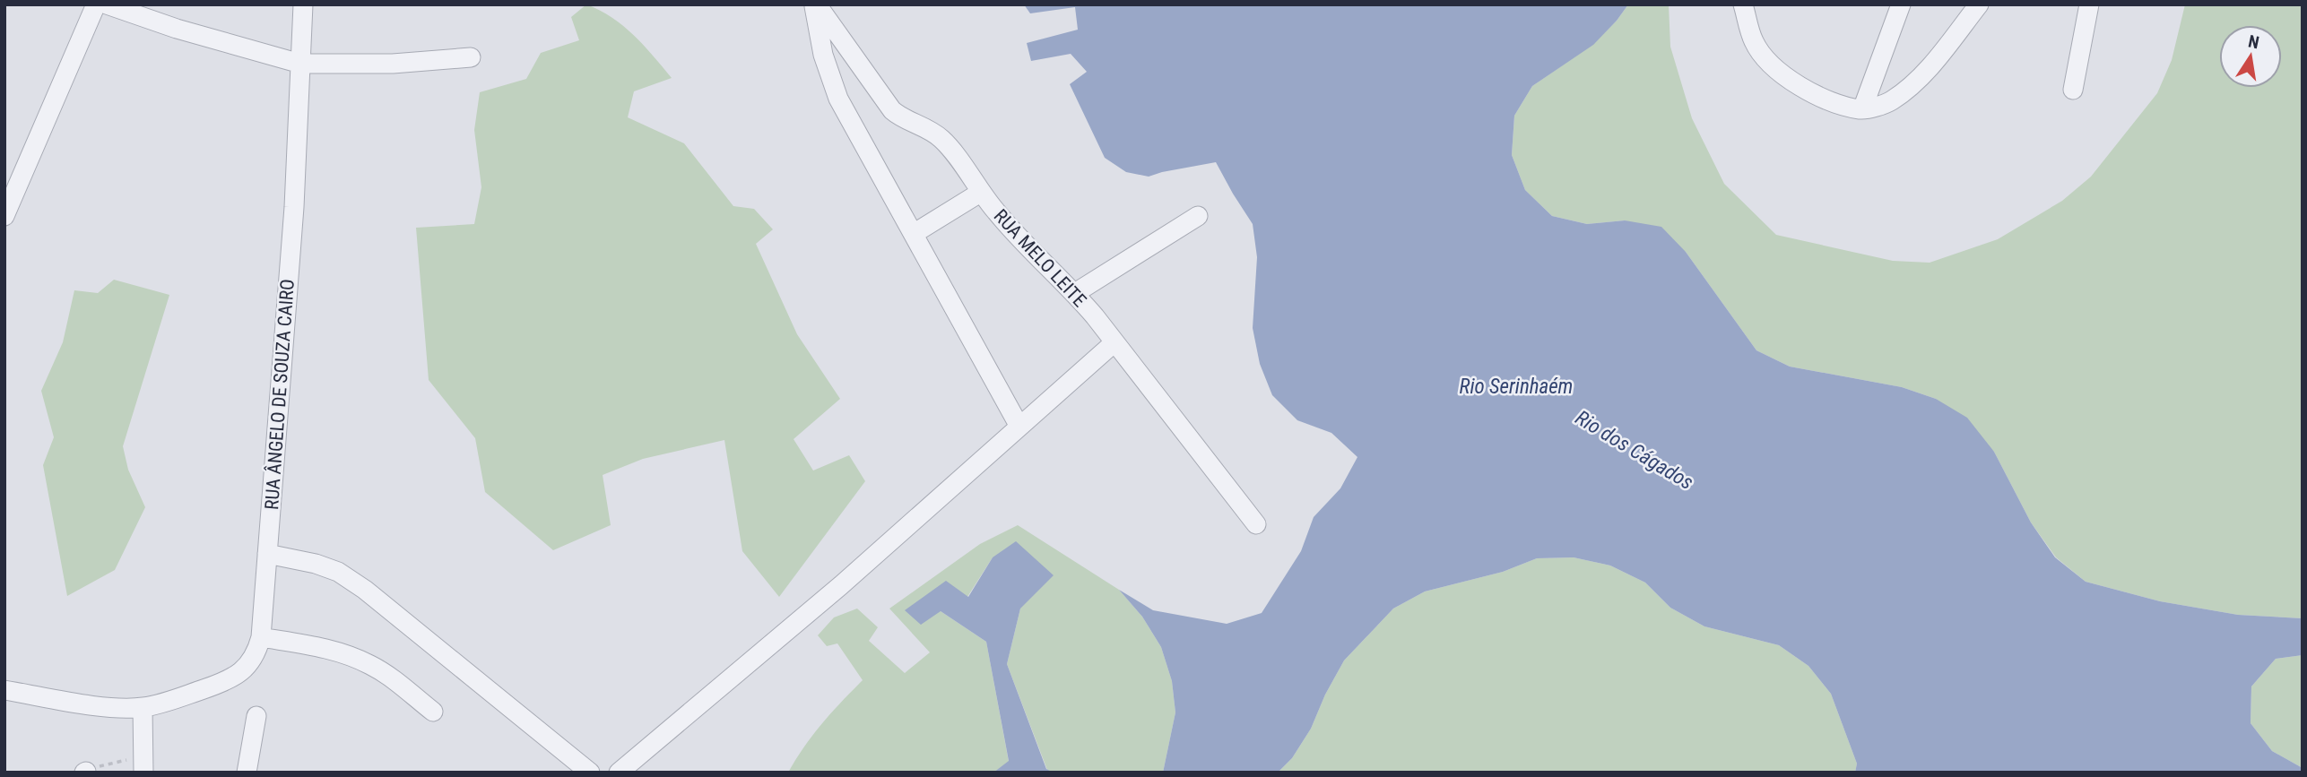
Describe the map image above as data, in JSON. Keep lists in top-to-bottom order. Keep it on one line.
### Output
{"streets":{"street":["RUA MELO LEITE","RUA ÂNGELO DE SOUZA CAIRO"]},"water":["Rio Serinhaém","Rio dos Cágados"],"north":"top"}
